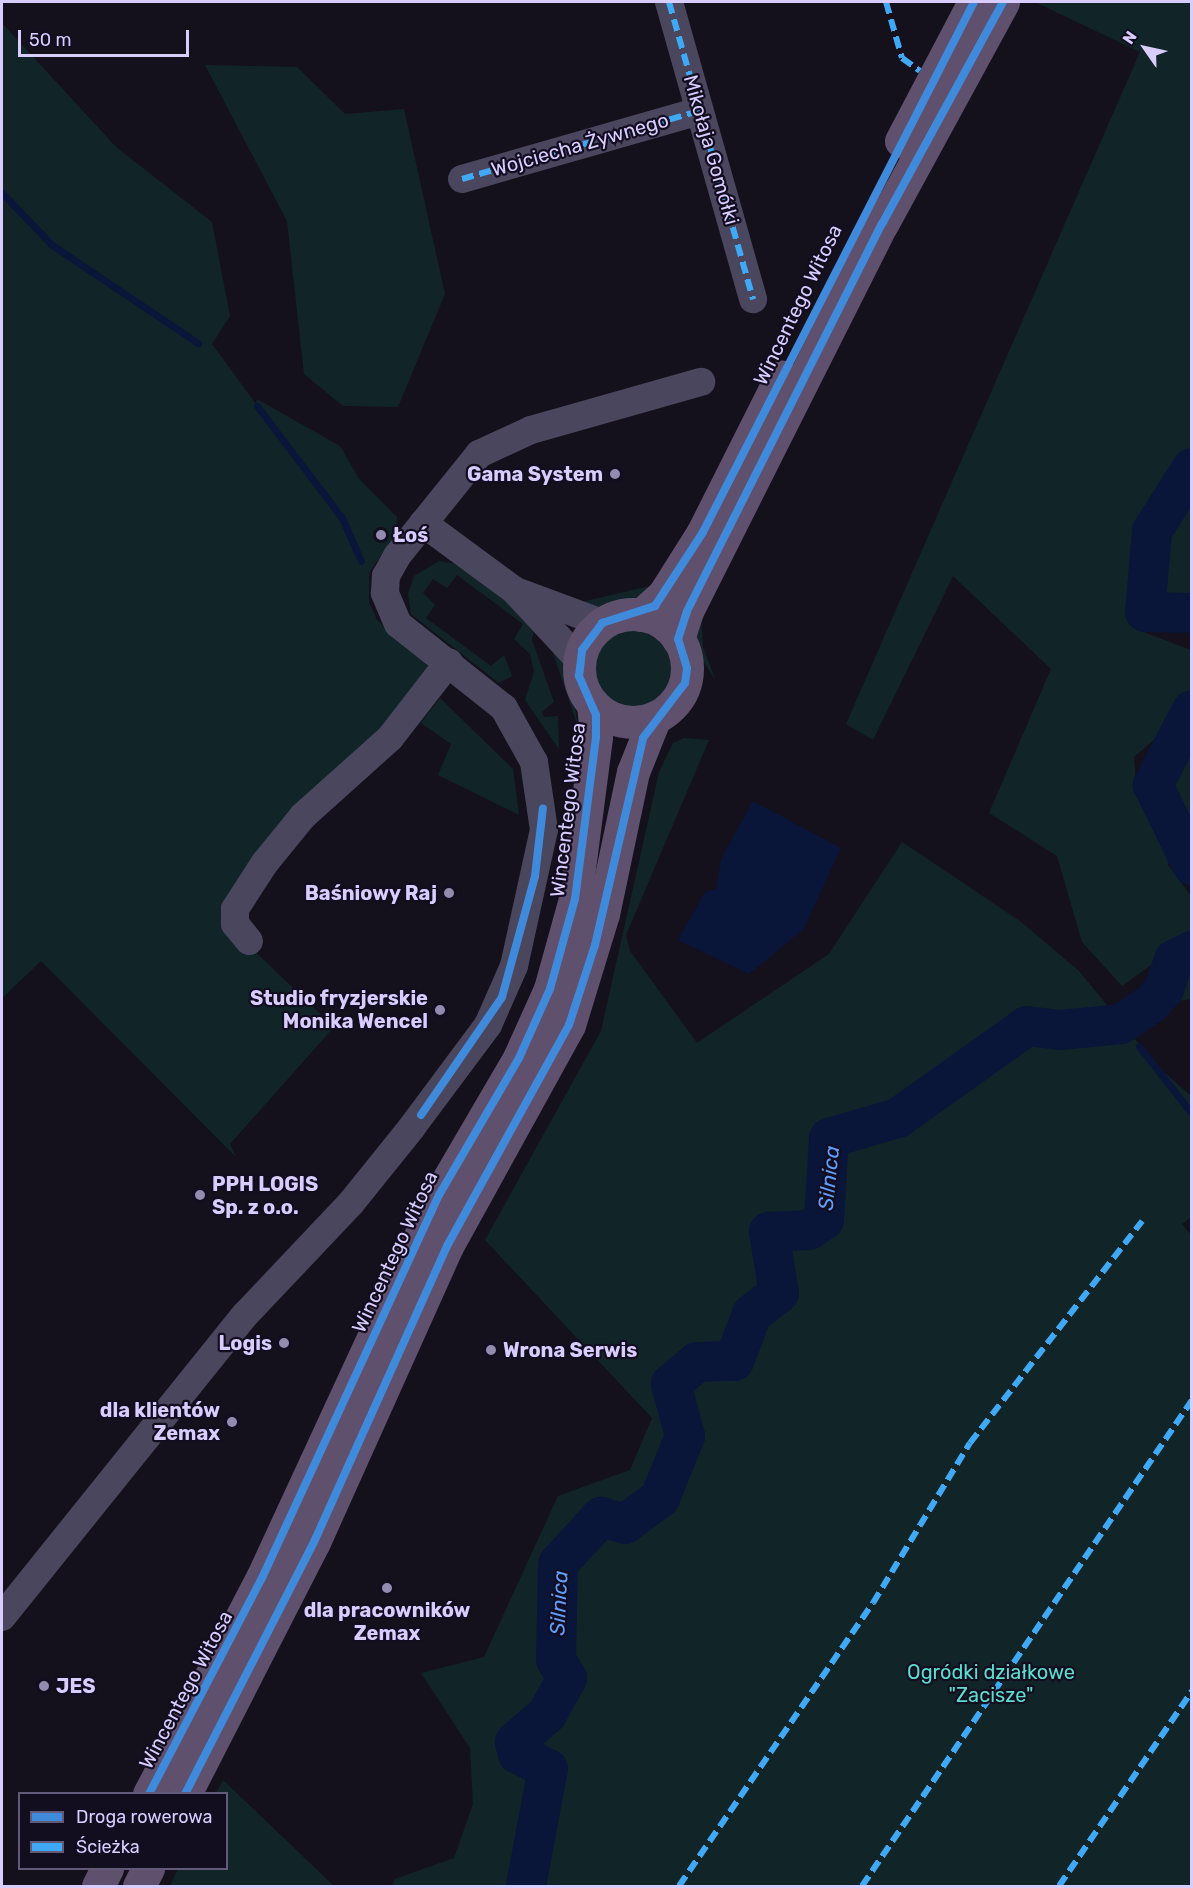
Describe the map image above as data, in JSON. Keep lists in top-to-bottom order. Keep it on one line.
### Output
{"streets":{"main road":["Wincentego Witosa"],"street":["Wojciecha Żywnego","Mikołaja Gomółki"]},"crossings":[["Wojciecha Żywnego","Mikołaja Gomółki"]],"water":["Silnica"],"parks":["Ogródki działkowe \"Zacisze\""],"places":["Gama System","Łoś","Baśniowy Raj","Studio fryzjerskie Monika Wencel","PPH LOGIS Sp. z o.o.","Logis","Wrona Serwis","dla klientów Zemax","dla pracowników Zemax","JES"],"legend":["Droga rowerowa","Ścieżka"],"scale_bar":"50 m","north":"top left"}
